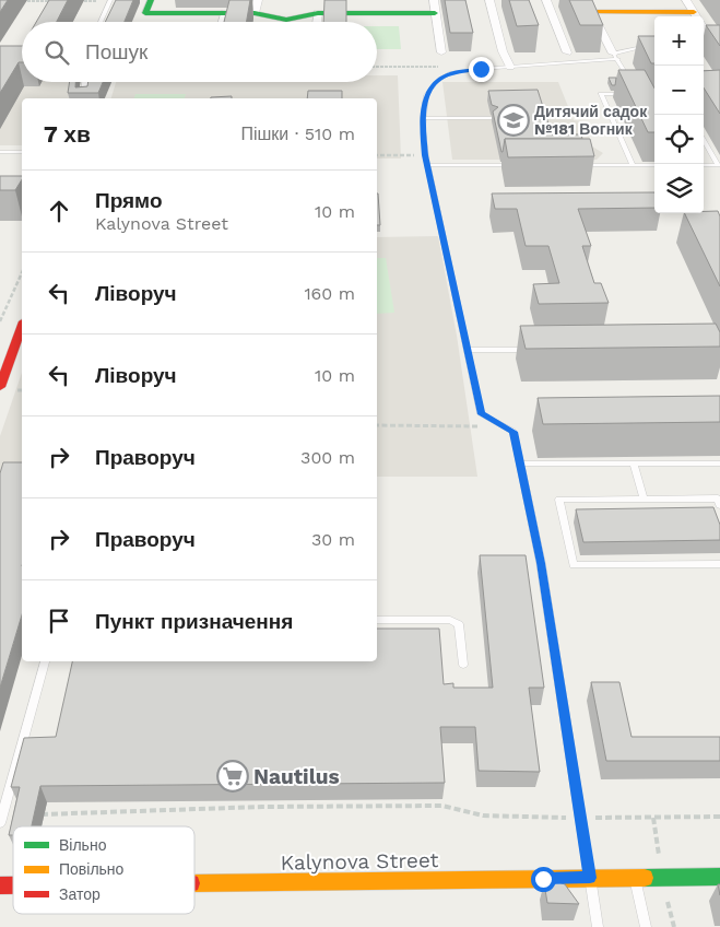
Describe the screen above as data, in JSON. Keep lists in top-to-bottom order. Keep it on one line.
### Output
{"streets":{"street":["Kalynova Street"]},"places":{"school or university":["Дитячий садок №181 Вогник"],"supermarket":["Nautilus"]},"legend":["Вільно","Повільно","Затор"],"page":{"map_buttons":["+","−"],"search":"Пошук","heading":["7 хв","Пішки · 510 m"],"list":[["Прямо","Kalynova Street","10 m"],["Ліворуч","160 m"],["Ліворуч","10 m"],["Праворуч","300 m"],["Праворуч","30 m"],"Пункт призначення"]}}
